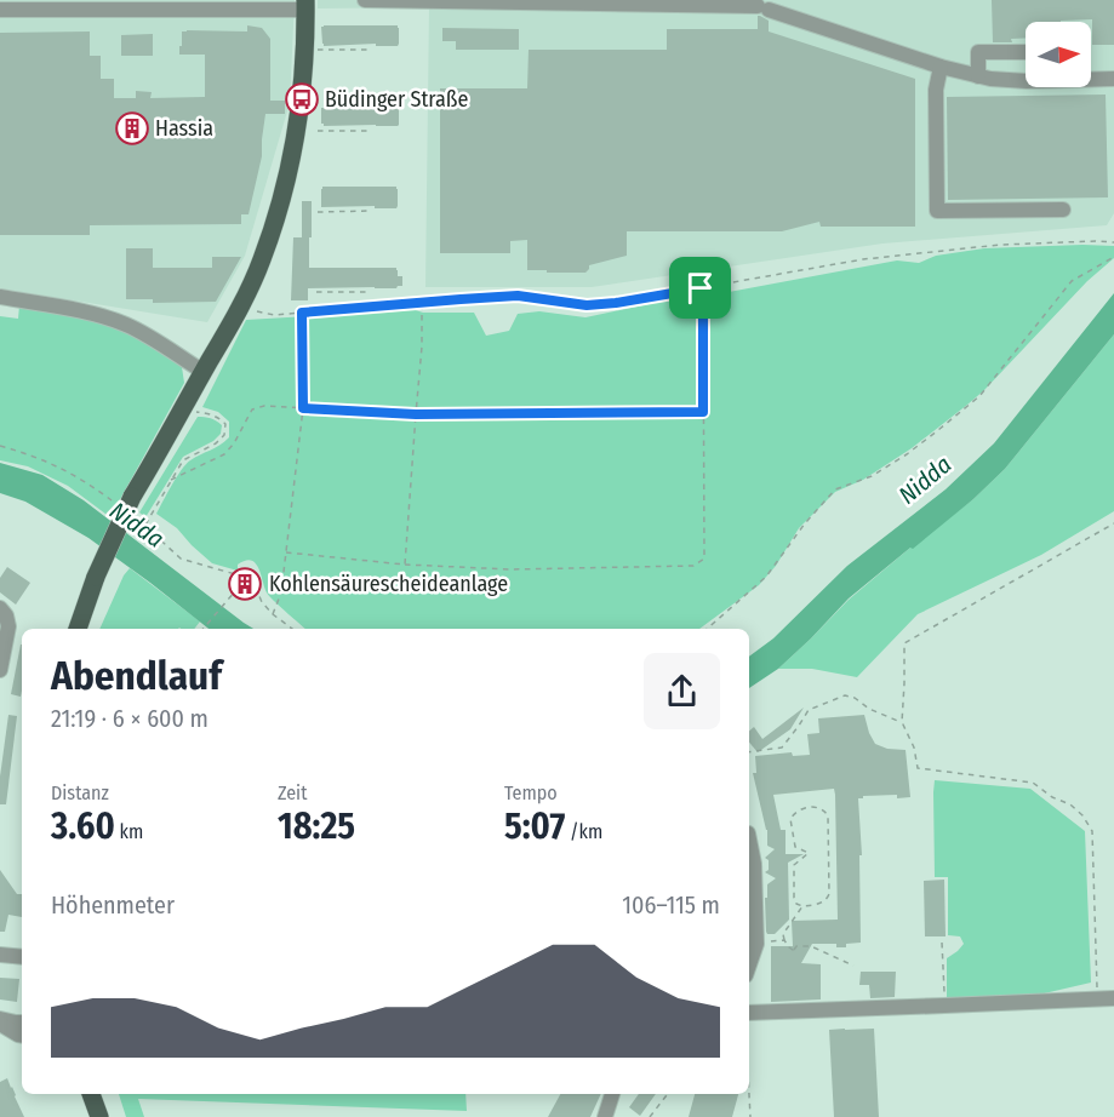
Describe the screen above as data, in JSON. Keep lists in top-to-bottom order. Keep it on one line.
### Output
{"water":["Nidda"],"places":{"bus stop":["Büdinger Straße"],"building":["Hassia","Kohlensäurescheideanlage"]},"north":"right","page":{"heading":["Abendlauf","21:19 · 6 × 600 m"],"stats":[["Distanz","3.60 km"],["Zeit","18:25"],["Tempo","5:07 /km"]],"chart":["Höhenmeter","106–115 m"]}}
